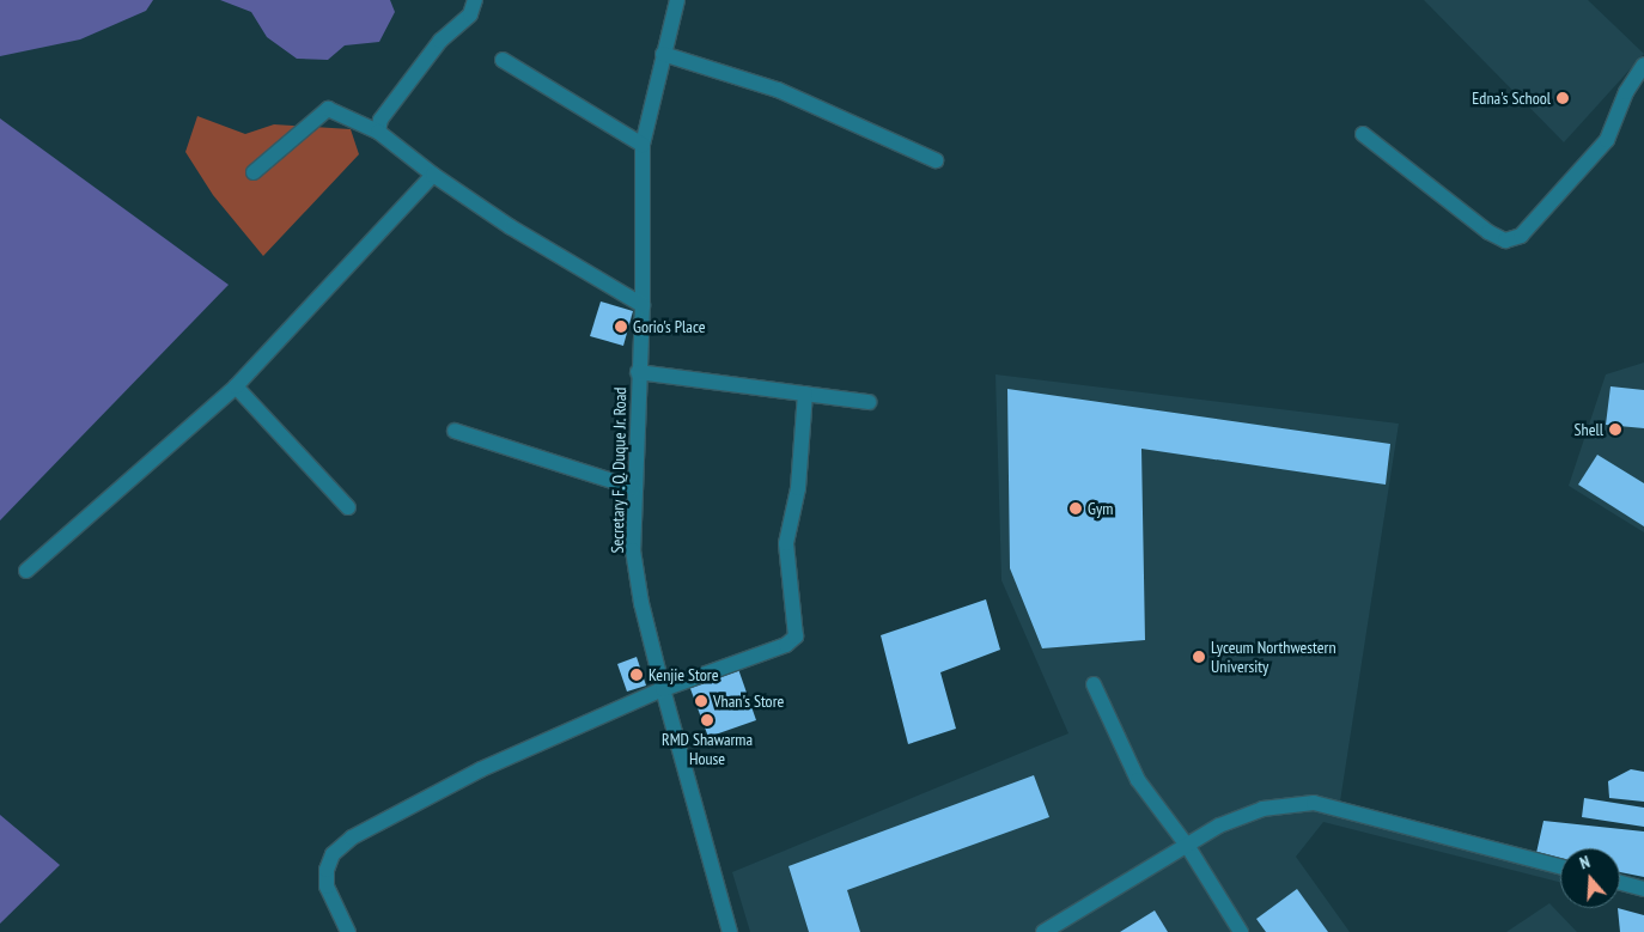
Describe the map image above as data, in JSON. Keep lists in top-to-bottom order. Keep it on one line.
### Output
{"streets":{"street":["Secretary F. Q. Duque Jr. Road"]},"places":["Edna's School","Gorio's Place","Shell","Gym","Lyceum Northwestern University","Kenjie Store","Vhan's Store","RMD Shawarma House"],"north":"top"}
